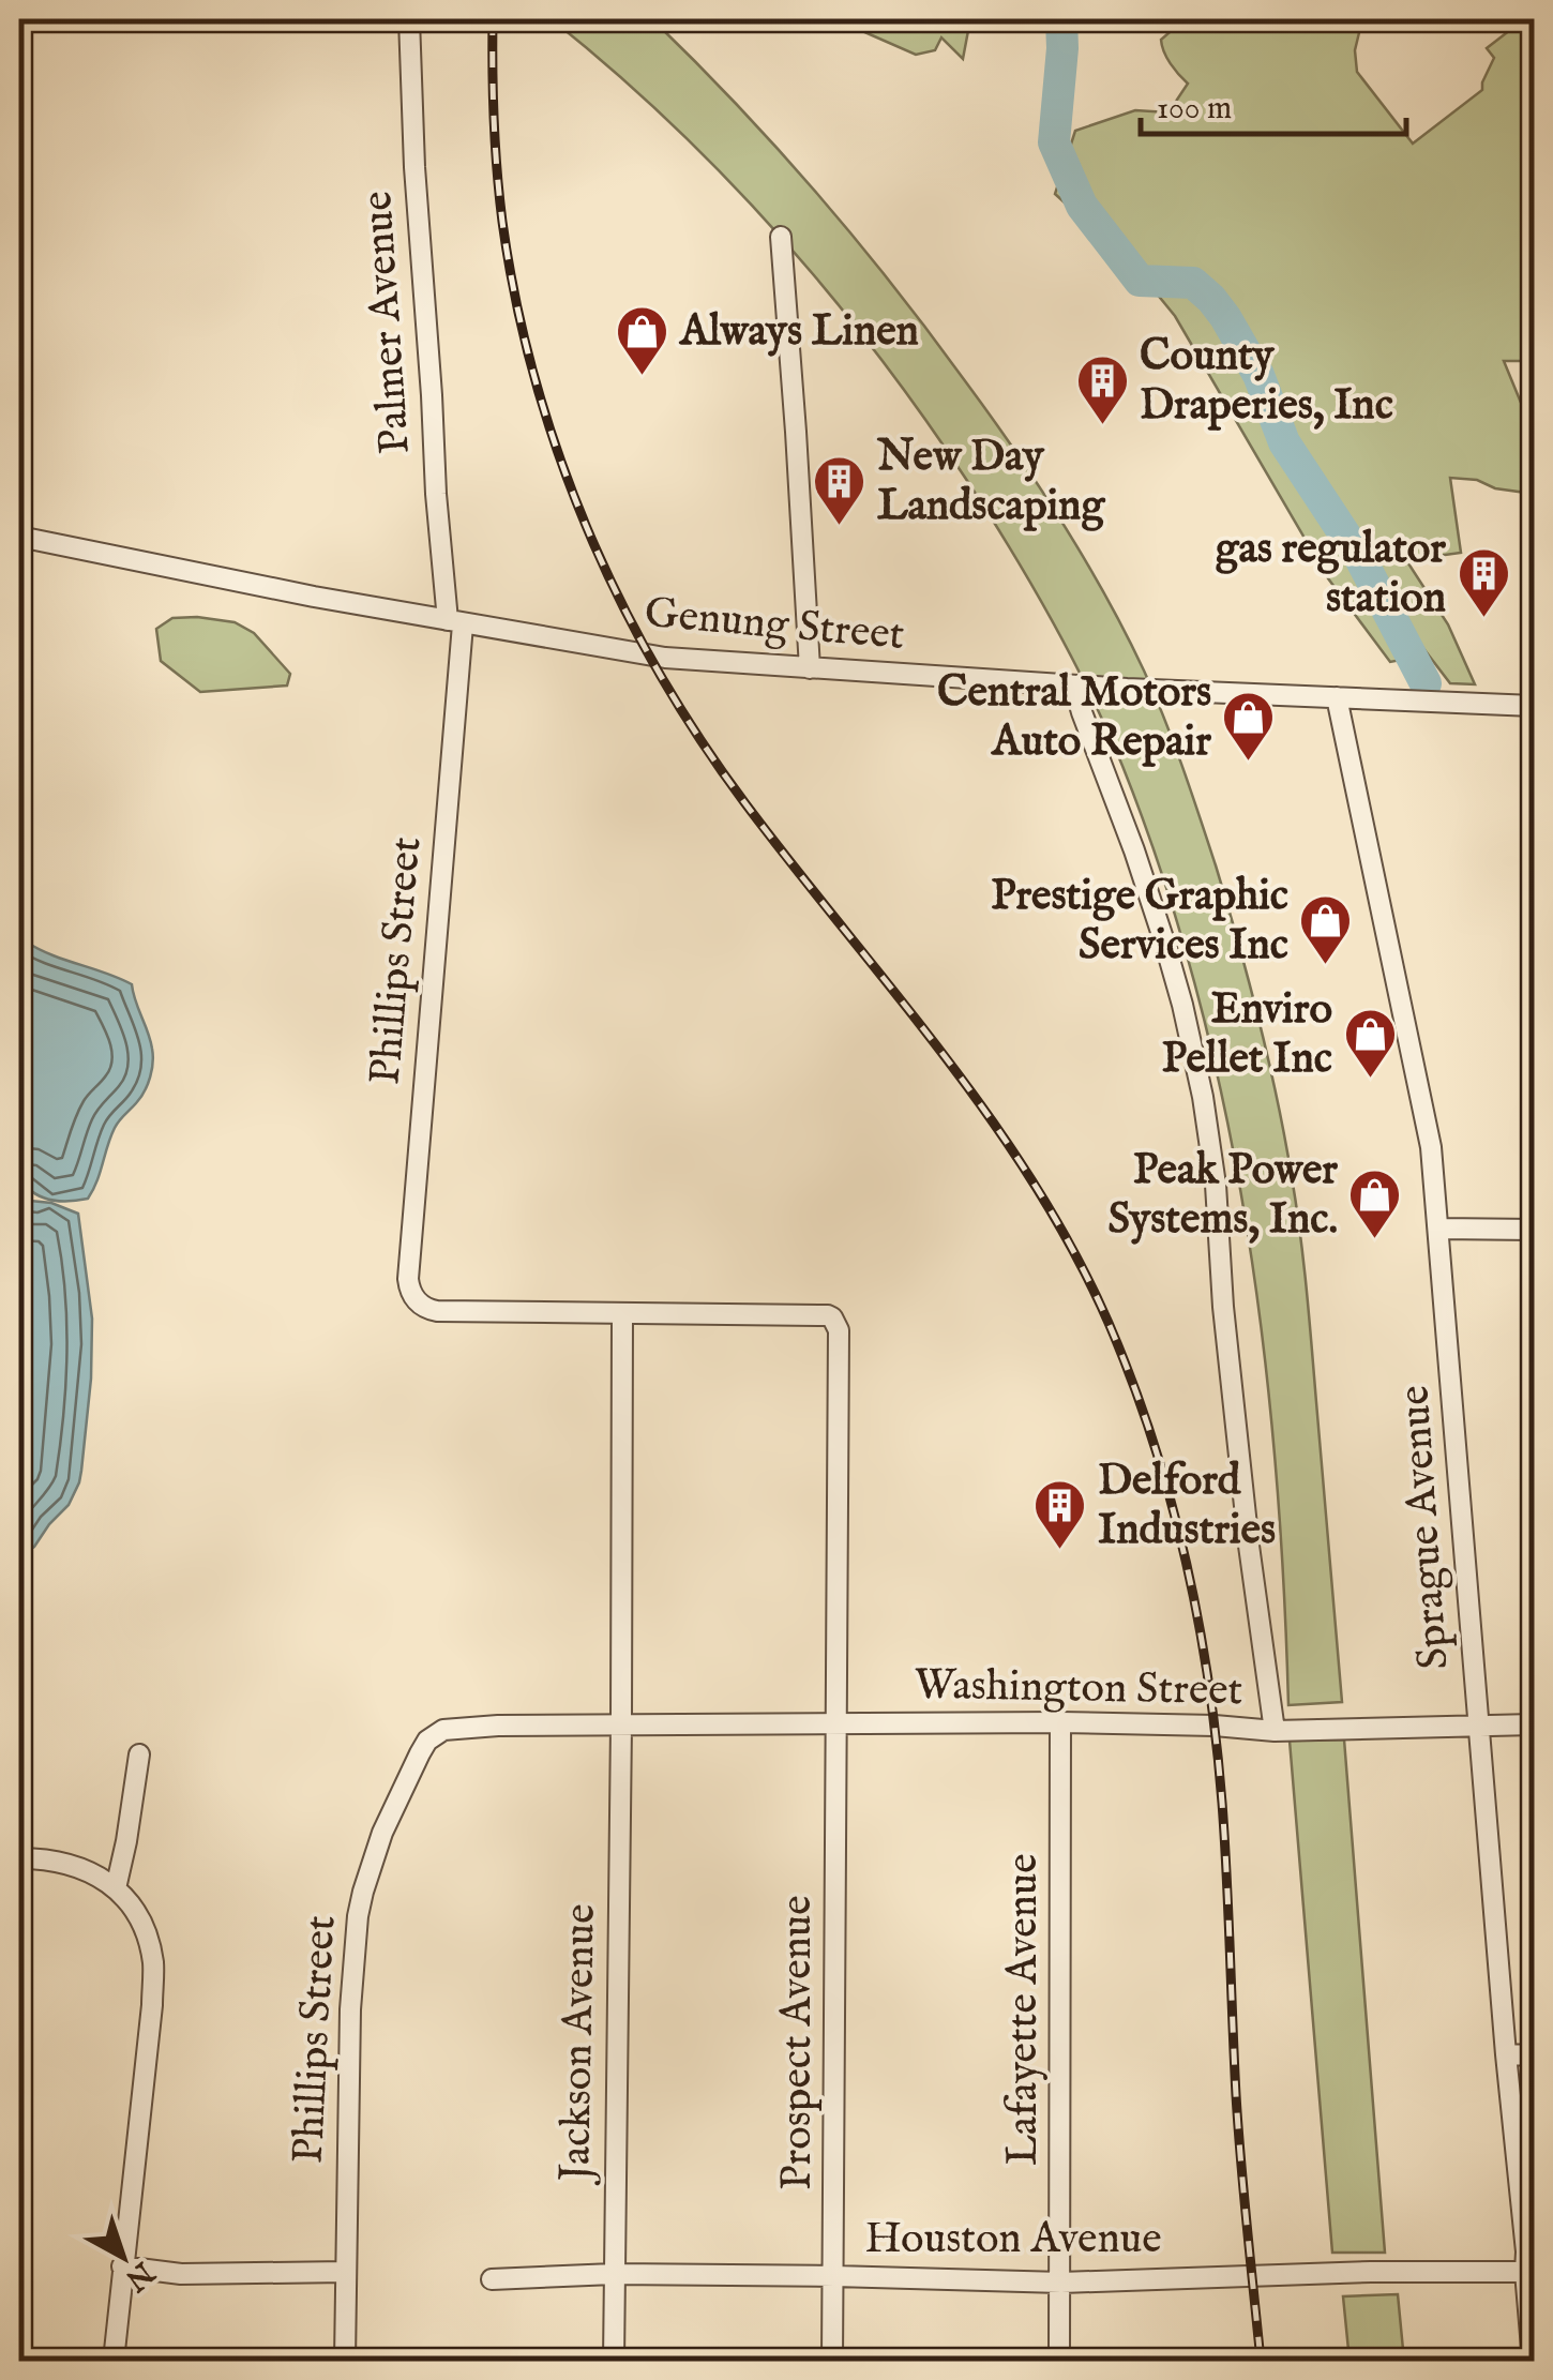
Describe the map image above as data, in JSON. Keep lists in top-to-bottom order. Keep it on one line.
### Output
{"streets":{"street":["Palmer Avenue","Genung Street","Phillips Street","Sprague Avenue","Washington Street","Lafayette Avenue","Jackson Avenue","Prospect Avenue","Houston Avenue"]},"crossings":[["Palmer Avenue","Genung Street"],["Palmer Avenue","Phillips Street"],["Genung Street","Phillips Street"],["Genung Street","Sprague Avenue"],["Phillips Street","Washington Street"],["Phillips Street","Jackson Avenue"],["Phillips Street","Prospect Avenue"],["Sprague Avenue","Washington Street"],["Sprague Avenue","Houston Avenue"],["Washington Street","Lafayette Avenue"],["Washington Street","Jackson Avenue"],["Washington Street","Prospect Avenue"],["Lafayette Avenue","Houston Avenue"],["Jackson Avenue","Prospect Avenue"],["Jackson Avenue","Houston Avenue"],["Prospect Avenue","Houston Avenue"]],"places":{"shop":["Always Linen","Central Motors Auto Repair","Prestige Graphic Services Inc","Enviro Pellet Inc","Peak Power Systems, Inc."],"building":["County Draperies, Inc","New Day Landscaping","gas regulator station","Delford Industries"]},"scale_bar":"100 m","north":"bottom right"}
